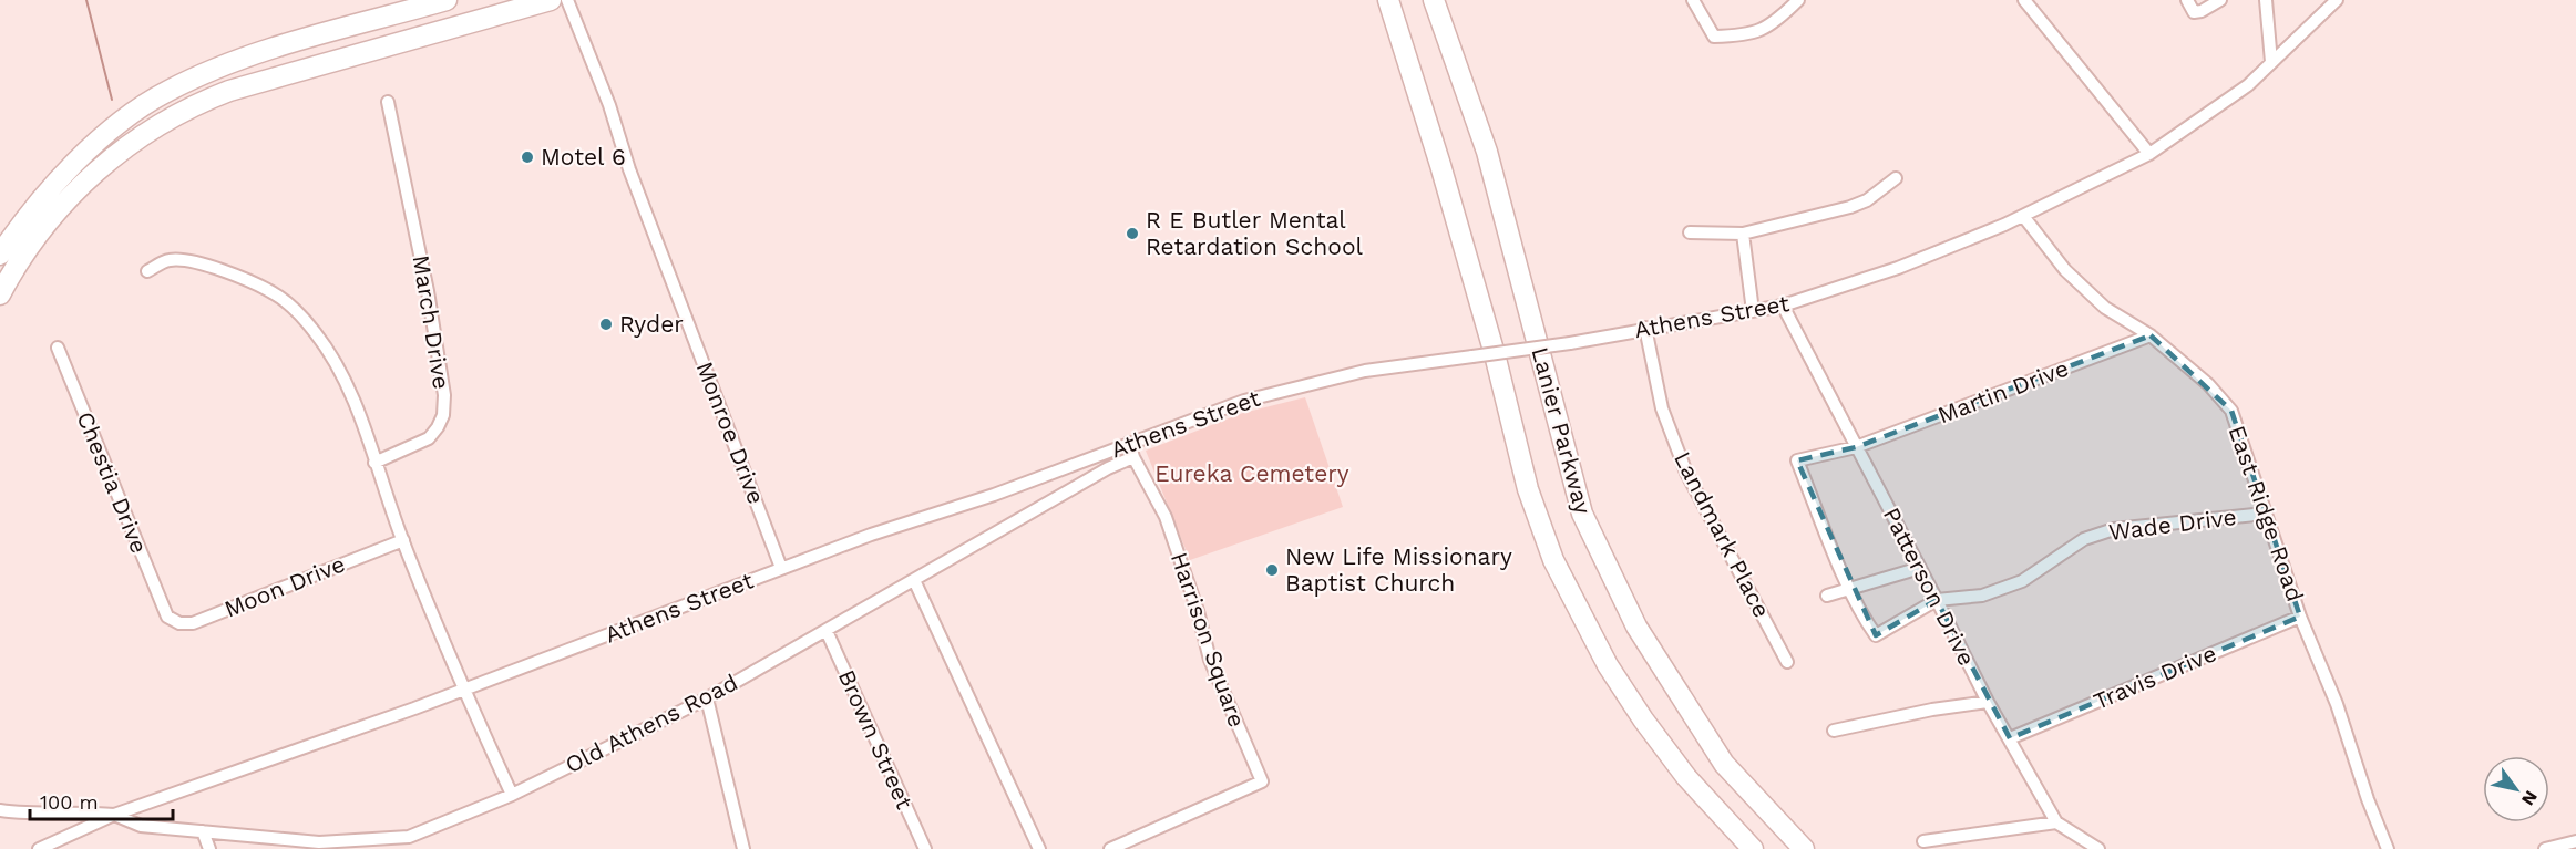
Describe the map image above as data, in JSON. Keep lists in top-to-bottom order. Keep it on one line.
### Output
{"streets":{"highway":["Lanier Parkway"],"street":["Athens Street","March Drive","Martin Drive","Monroe Drive","Chestia Drive","East Ridge Road","Wade Drive","Landmark Place","Moon Drive","Patterson Drive","Harrison Square","Travis Drive","Old Athens Road","Brown Street"]},"crossings":[["Athens Street","Monroe Drive"],["Athens Street","East Ridge Road"],["Athens Street","Landmark Place"],["Athens Street","Patterson Drive"],["Athens Street","Old Athens Road"],["Martin Drive","East Ridge Road"],["Martin Drive","Patterson Drive"],["Chestia Drive","Moon Drive"],["East Ridge Road","Wade Drive"],["East Ridge Road","Travis Drive"],["Wade Drive","Patterson Drive"],["Patterson Drive","Travis Drive"],["Harrison Square","Old Athens Road"],["Old Athens Road","Brown Street"]],"parks":["Eureka Cemetery"],"places":["Motel 6","R E Butler Mental Retardation School","Ryder","New Life Missionary Baptist Church"],"scale_bar":"100 m","north":"bottom right"}
